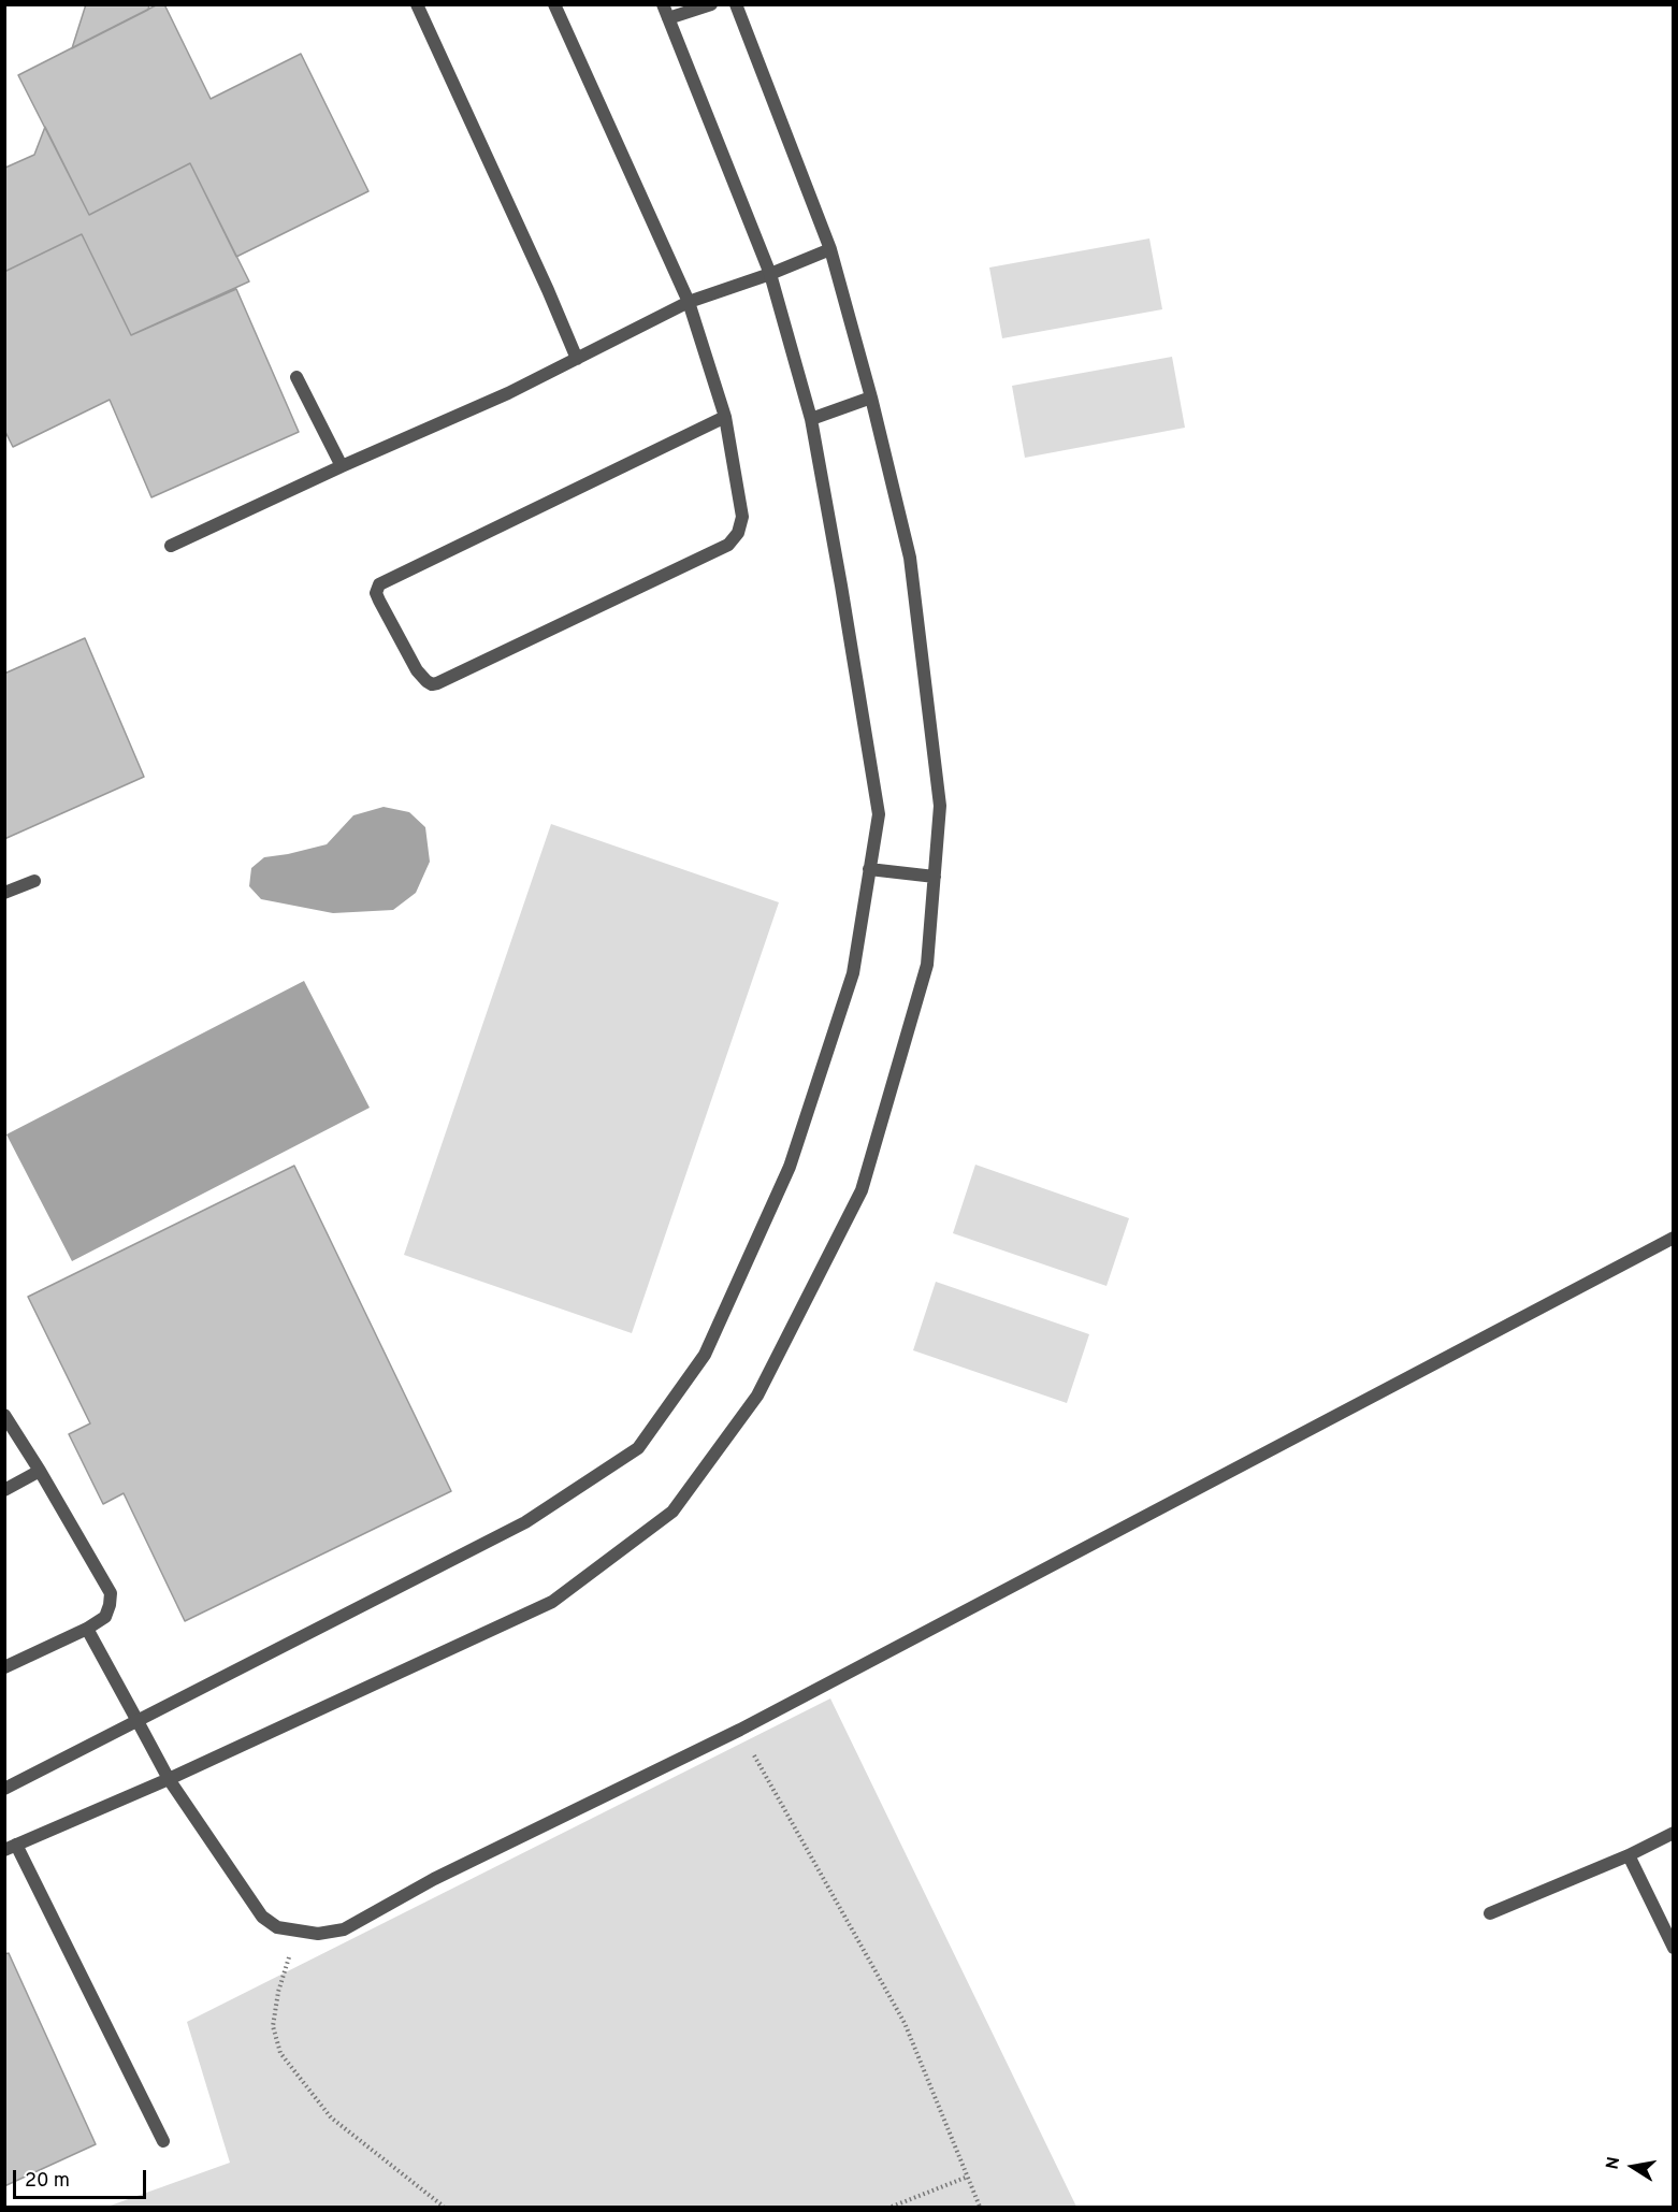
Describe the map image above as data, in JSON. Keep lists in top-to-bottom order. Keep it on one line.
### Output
{"scale_bar":"20 m","north":"left"}
